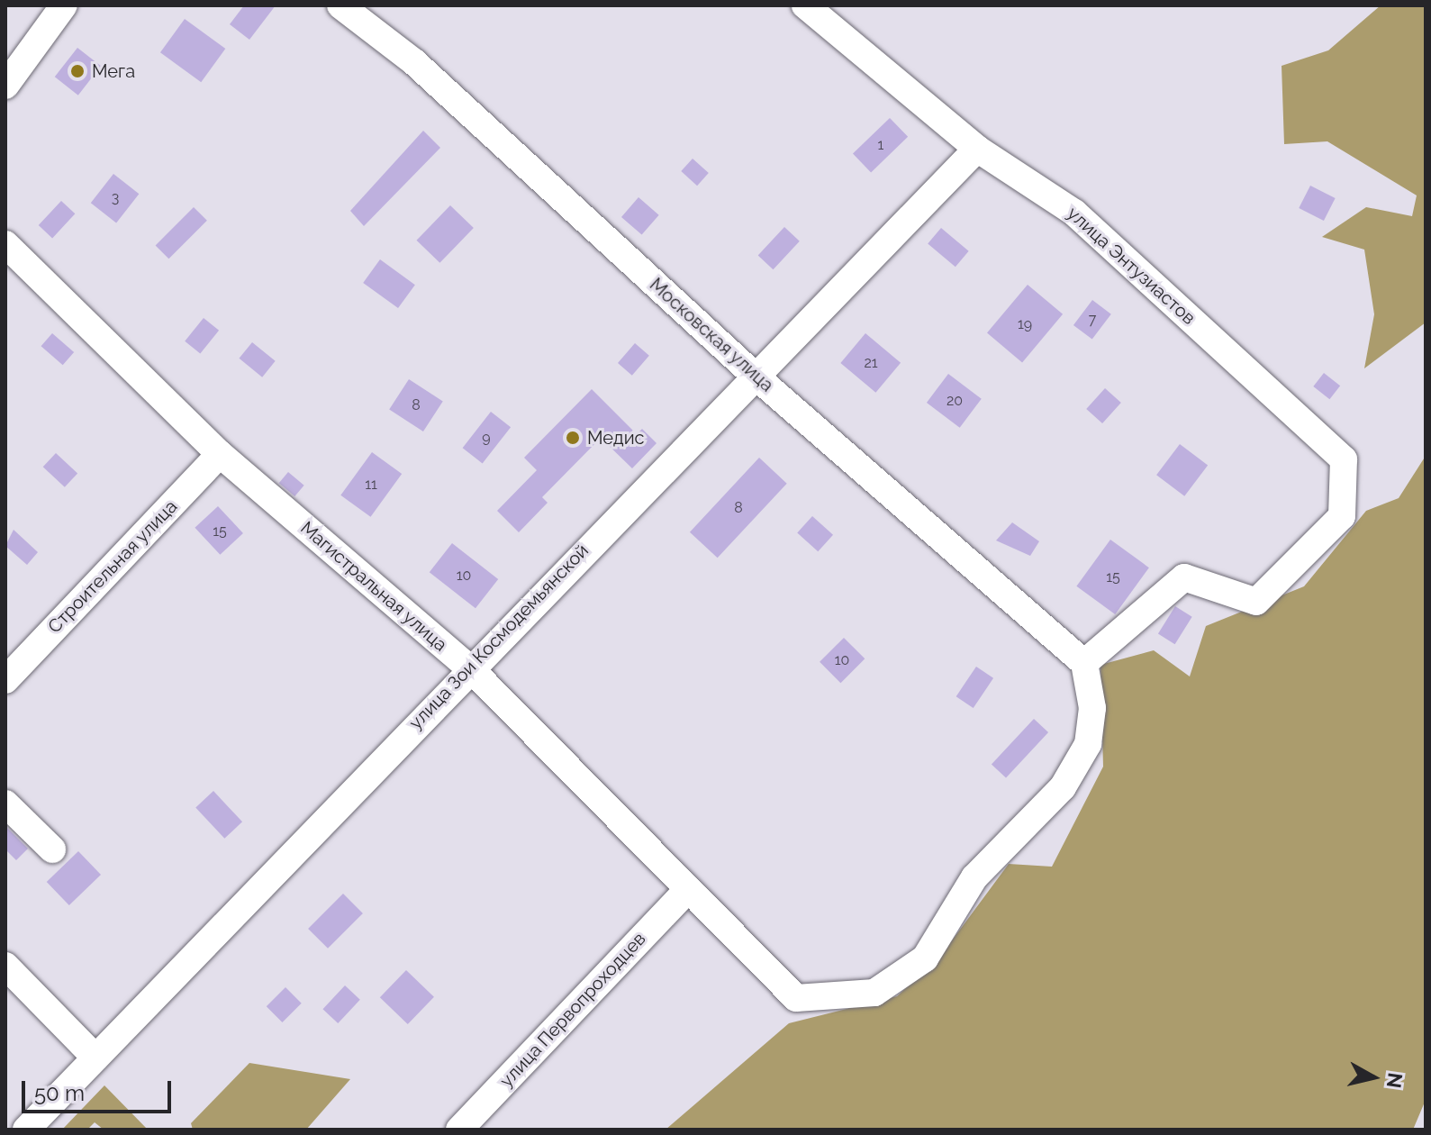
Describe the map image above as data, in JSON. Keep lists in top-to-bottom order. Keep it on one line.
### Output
{"streets":{"street":["улица Энтузиастов","Московская улица","Строительная улица","Магистральная улица","улица Зои Космодемьянской","улица Первопроходцев"]},"crossings":[["улица Энтузиастов","Московская улица"],["улица Энтузиастов","Магистральная улица"],["улица Энтузиастов","улица Зои Космодемьянской"],["Московская улица","Магистральная улица"],["Московская улица","улица Зои Космодемьянской"],["Строительная улица","Магистральная улица"],["Магистральная улица","улица Зои Космодемьянской"],["Магистральная улица","улица Первопроходцев"]],"places":["Мега","Медис"],"house_numbers":["1","3","7","19","21","20","8","9","11","8","15","10","15","10"],"scale_bar":"50 m","north":"right"}
